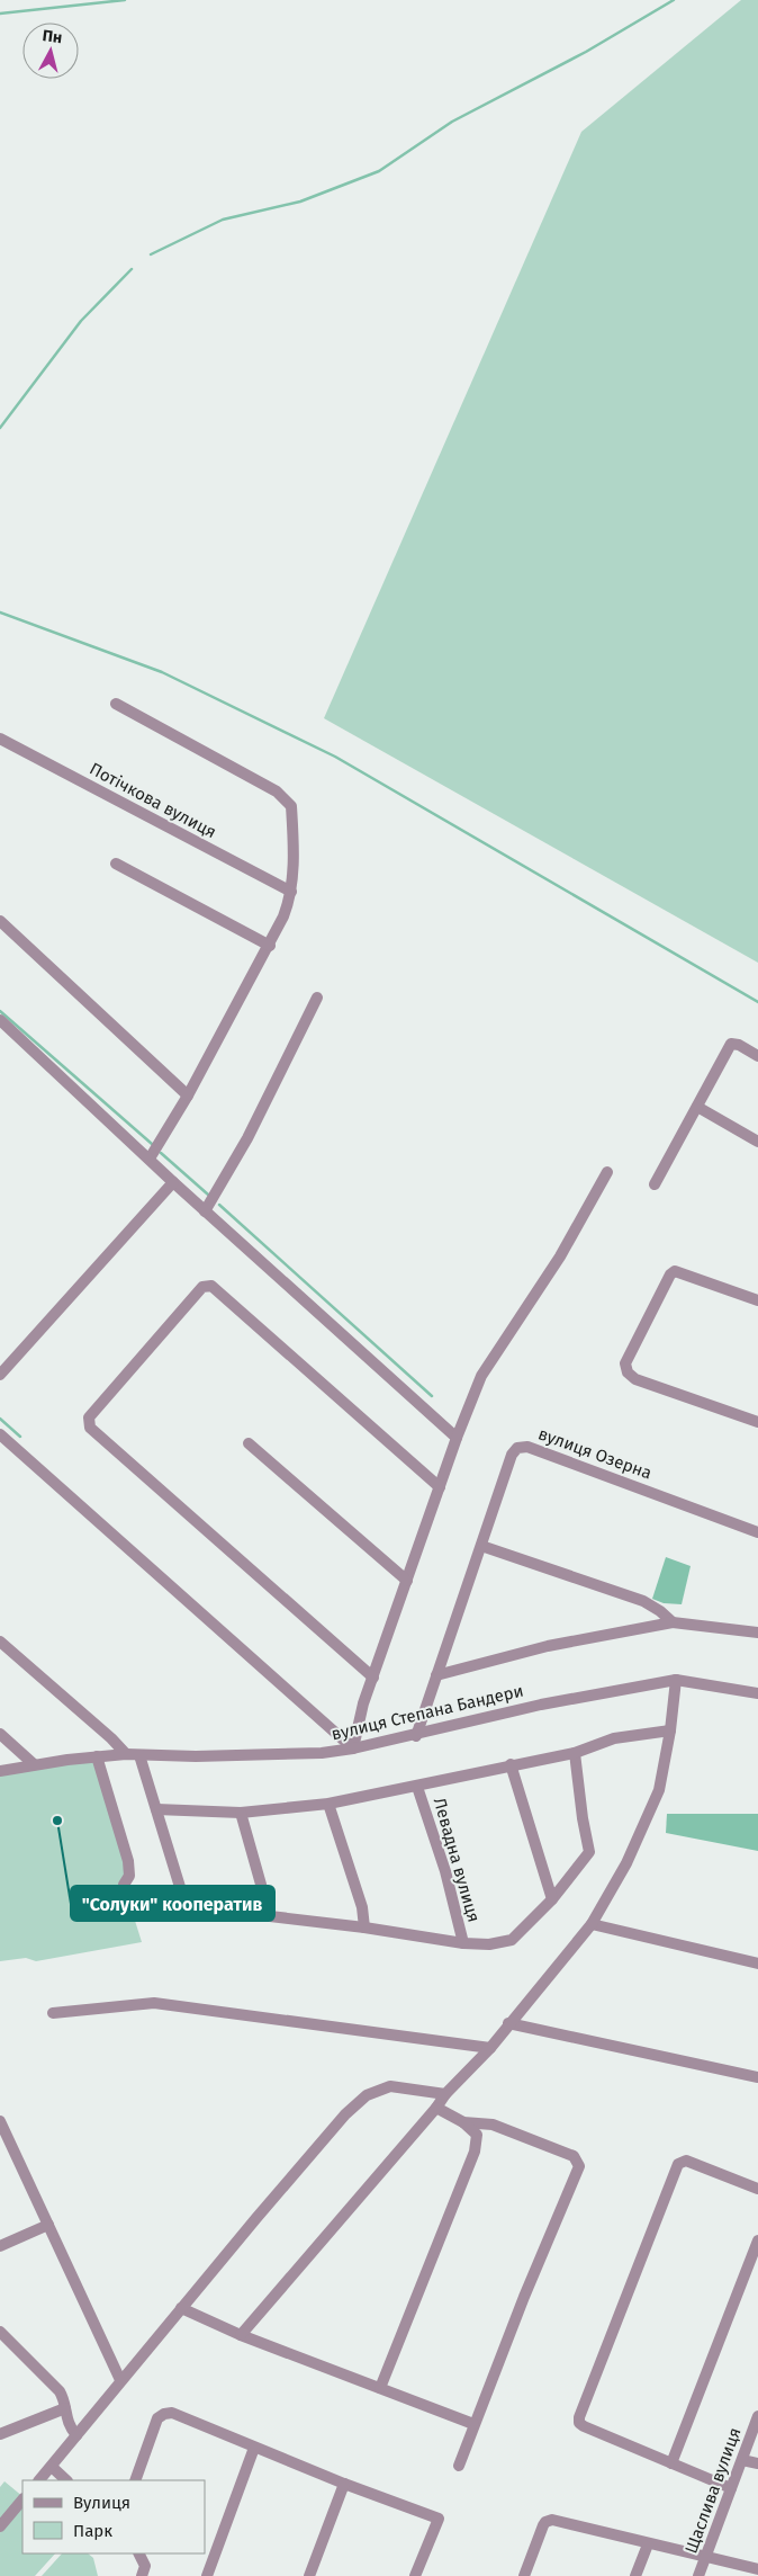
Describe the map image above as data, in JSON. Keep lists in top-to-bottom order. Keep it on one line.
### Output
{"streets":{"street":["Потічкова вулиця","вулиця Озерна","вулиця Степана Бандери","Левадна вулиця","Щаслива вулиця"]},"crossings":[["вулиця Озерна","вулиця Степана Бандери"],["вулиця Степана Бандери","Левадна вулиця"]],"places":["\"Солуки\" кооператив"],"legend":["Вулиця","Парк"],"north":"top"}
